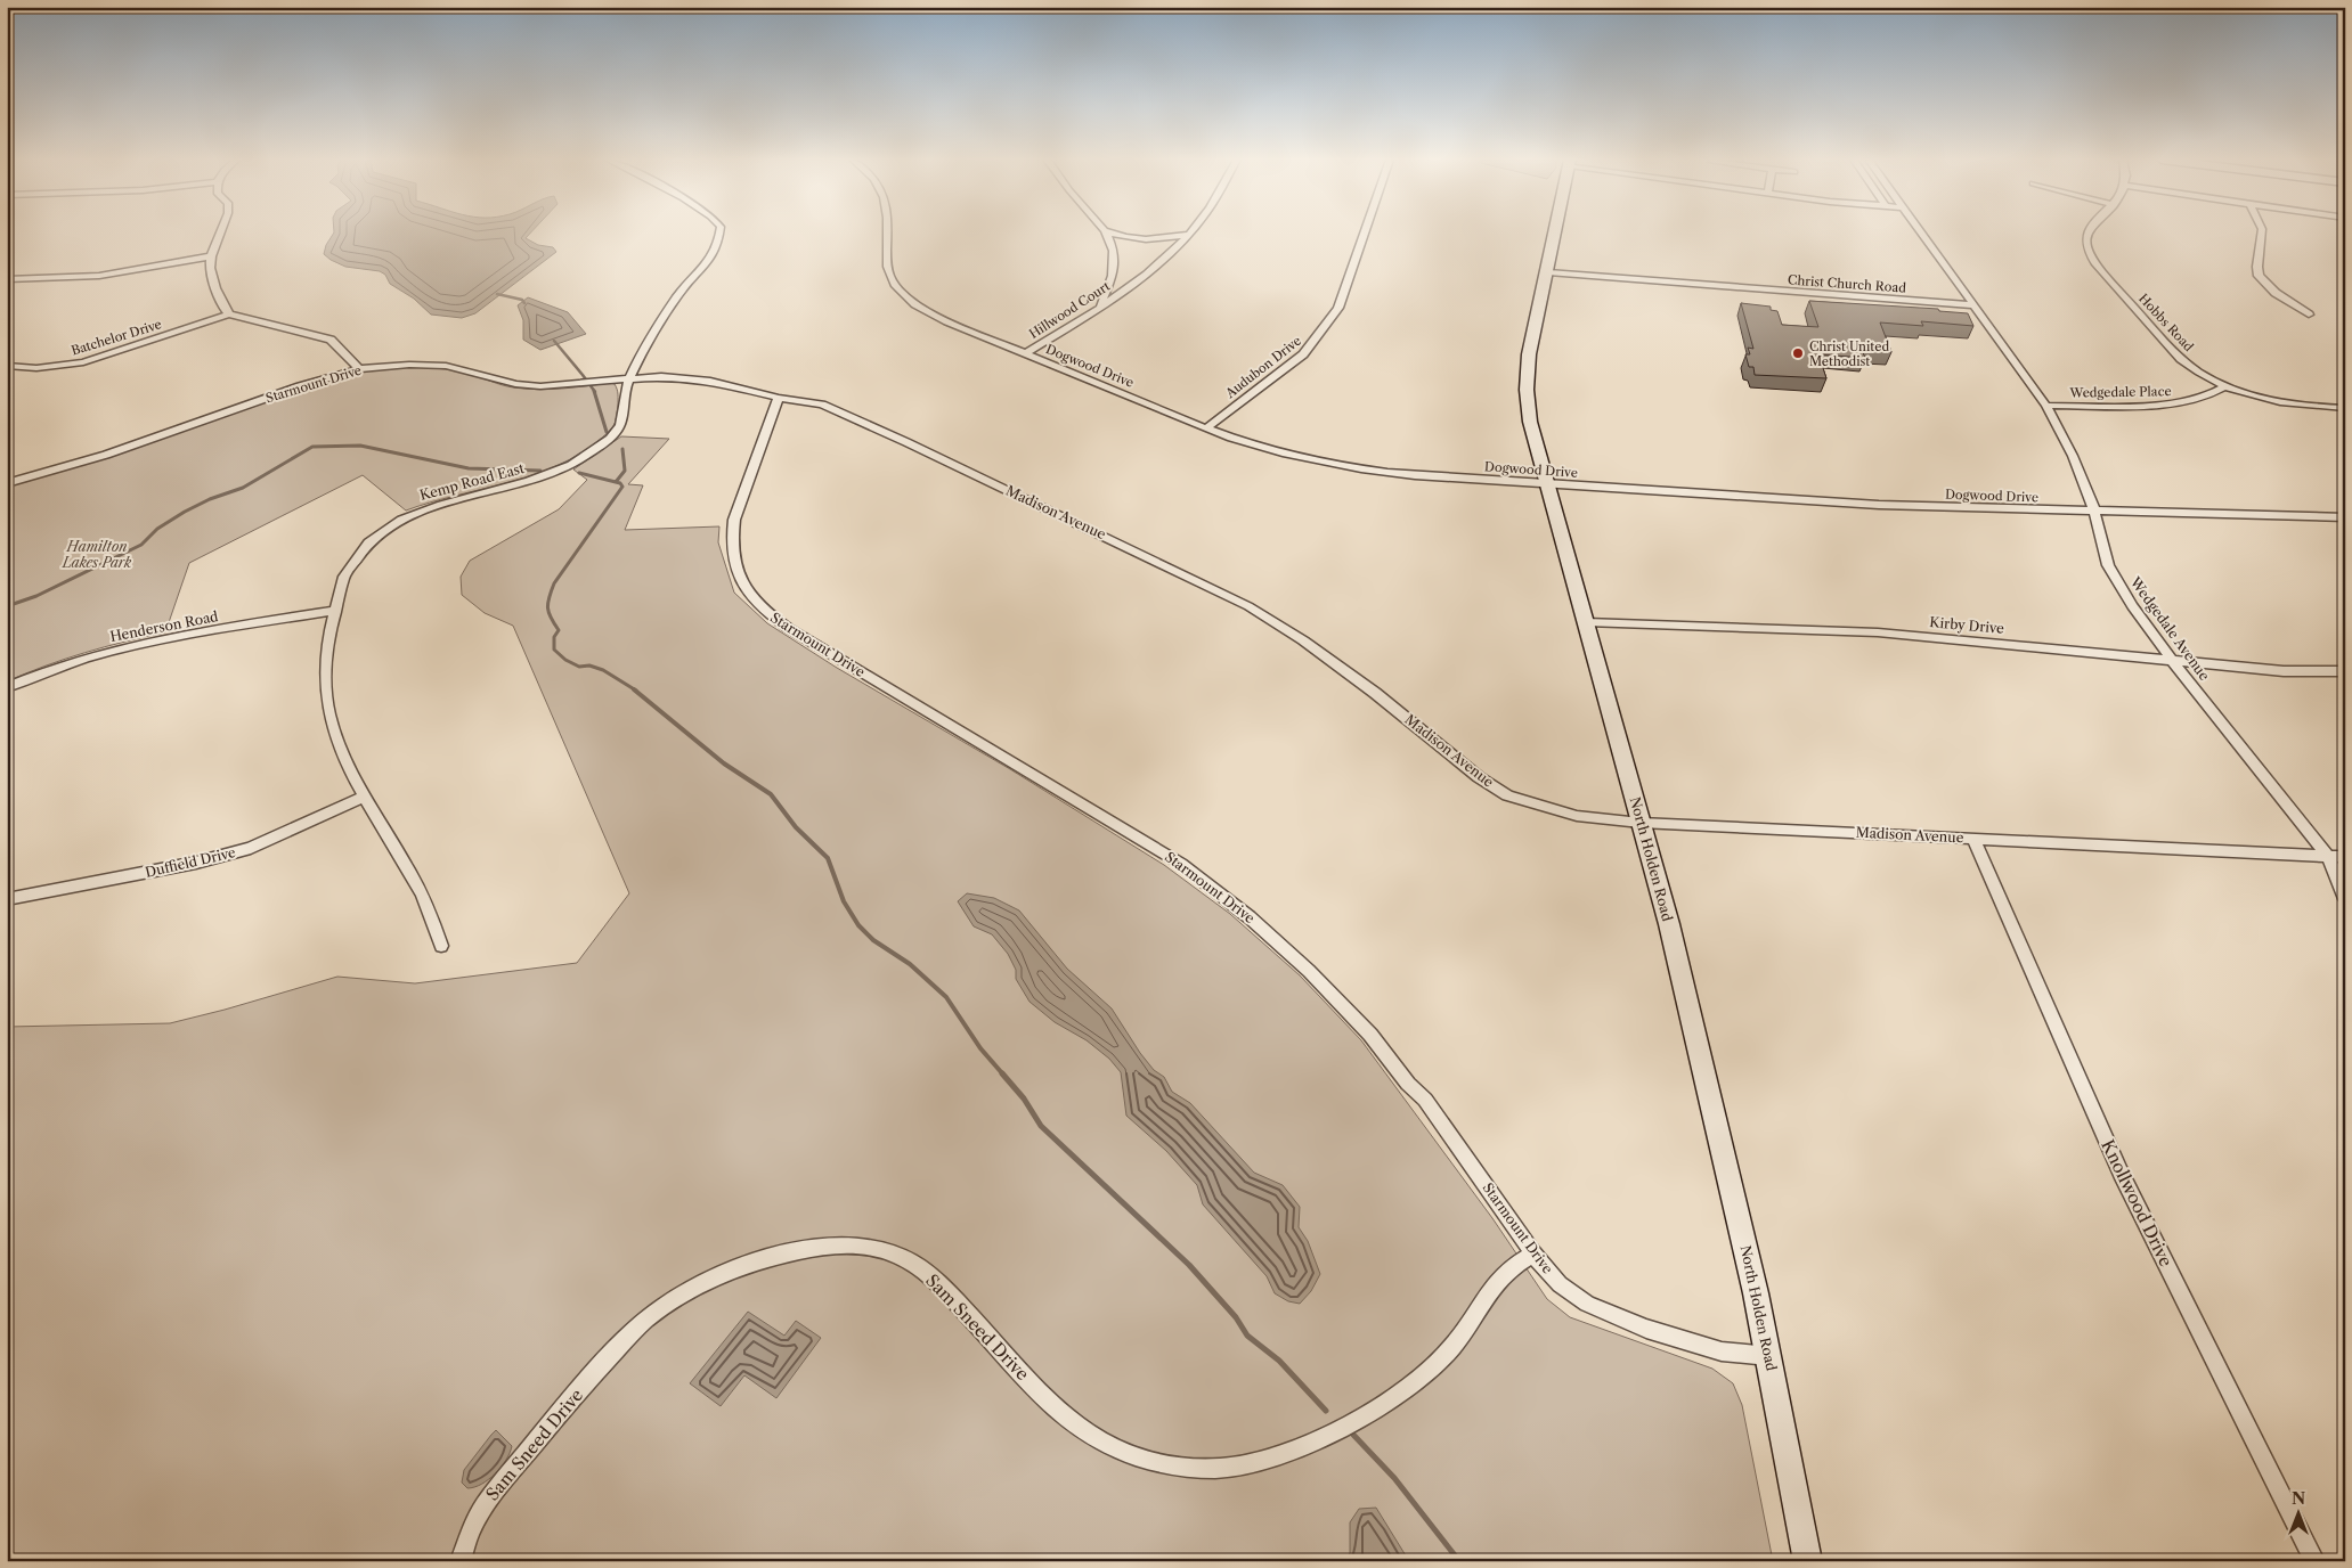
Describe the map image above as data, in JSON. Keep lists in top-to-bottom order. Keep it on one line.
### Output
{"streets":{"main road":["North Holden Road"],"street":["Christ Church Road","Hillwood Court","Hobbs Road","Batchelor Drive","Dogwood Drive","Audubon Drive","Starmount Drive","Wedgedale Place","Kemp Road East","Madison Avenue","Kirby Drive","Henderson Road","Wedgedale Avenue","Duffield Drive","Knollwood Drive","Sam Sneed Drive"]},"crossings":[["Christ Church Road","Wedgedale Avenue"],["Christ Church Road","North Holden Road"],["Hillwood Court","Dogwood Drive"],["Hobbs Road","Wedgedale Place"],["Dogwood Drive","Audubon Drive"],["Dogwood Drive","Wedgedale Avenue"],["Dogwood Drive","North Holden Road"],["Starmount Drive","Kemp Road East"],["Starmount Drive","Madison Avenue"],["Starmount Drive","North Holden Road"],["Starmount Drive","Sam Sneed Drive"],["Wedgedale Place","Wedgedale Avenue"],["Kemp Road East","Madison Avenue"],["Kemp Road East","Henderson Road"],["Kemp Road East","Duffield Drive"],["Madison Avenue","Wedgedale Avenue"],["Madison Avenue","North Holden Road"],["Madison Avenue","Knollwood Drive"],["Kirby Drive","Wedgedale Avenue"],["Kirby Drive","North Holden Road"]],"parks":["Hamilton Lakes Park"],"places":["Christ United Methodist"],"north":"top"}
